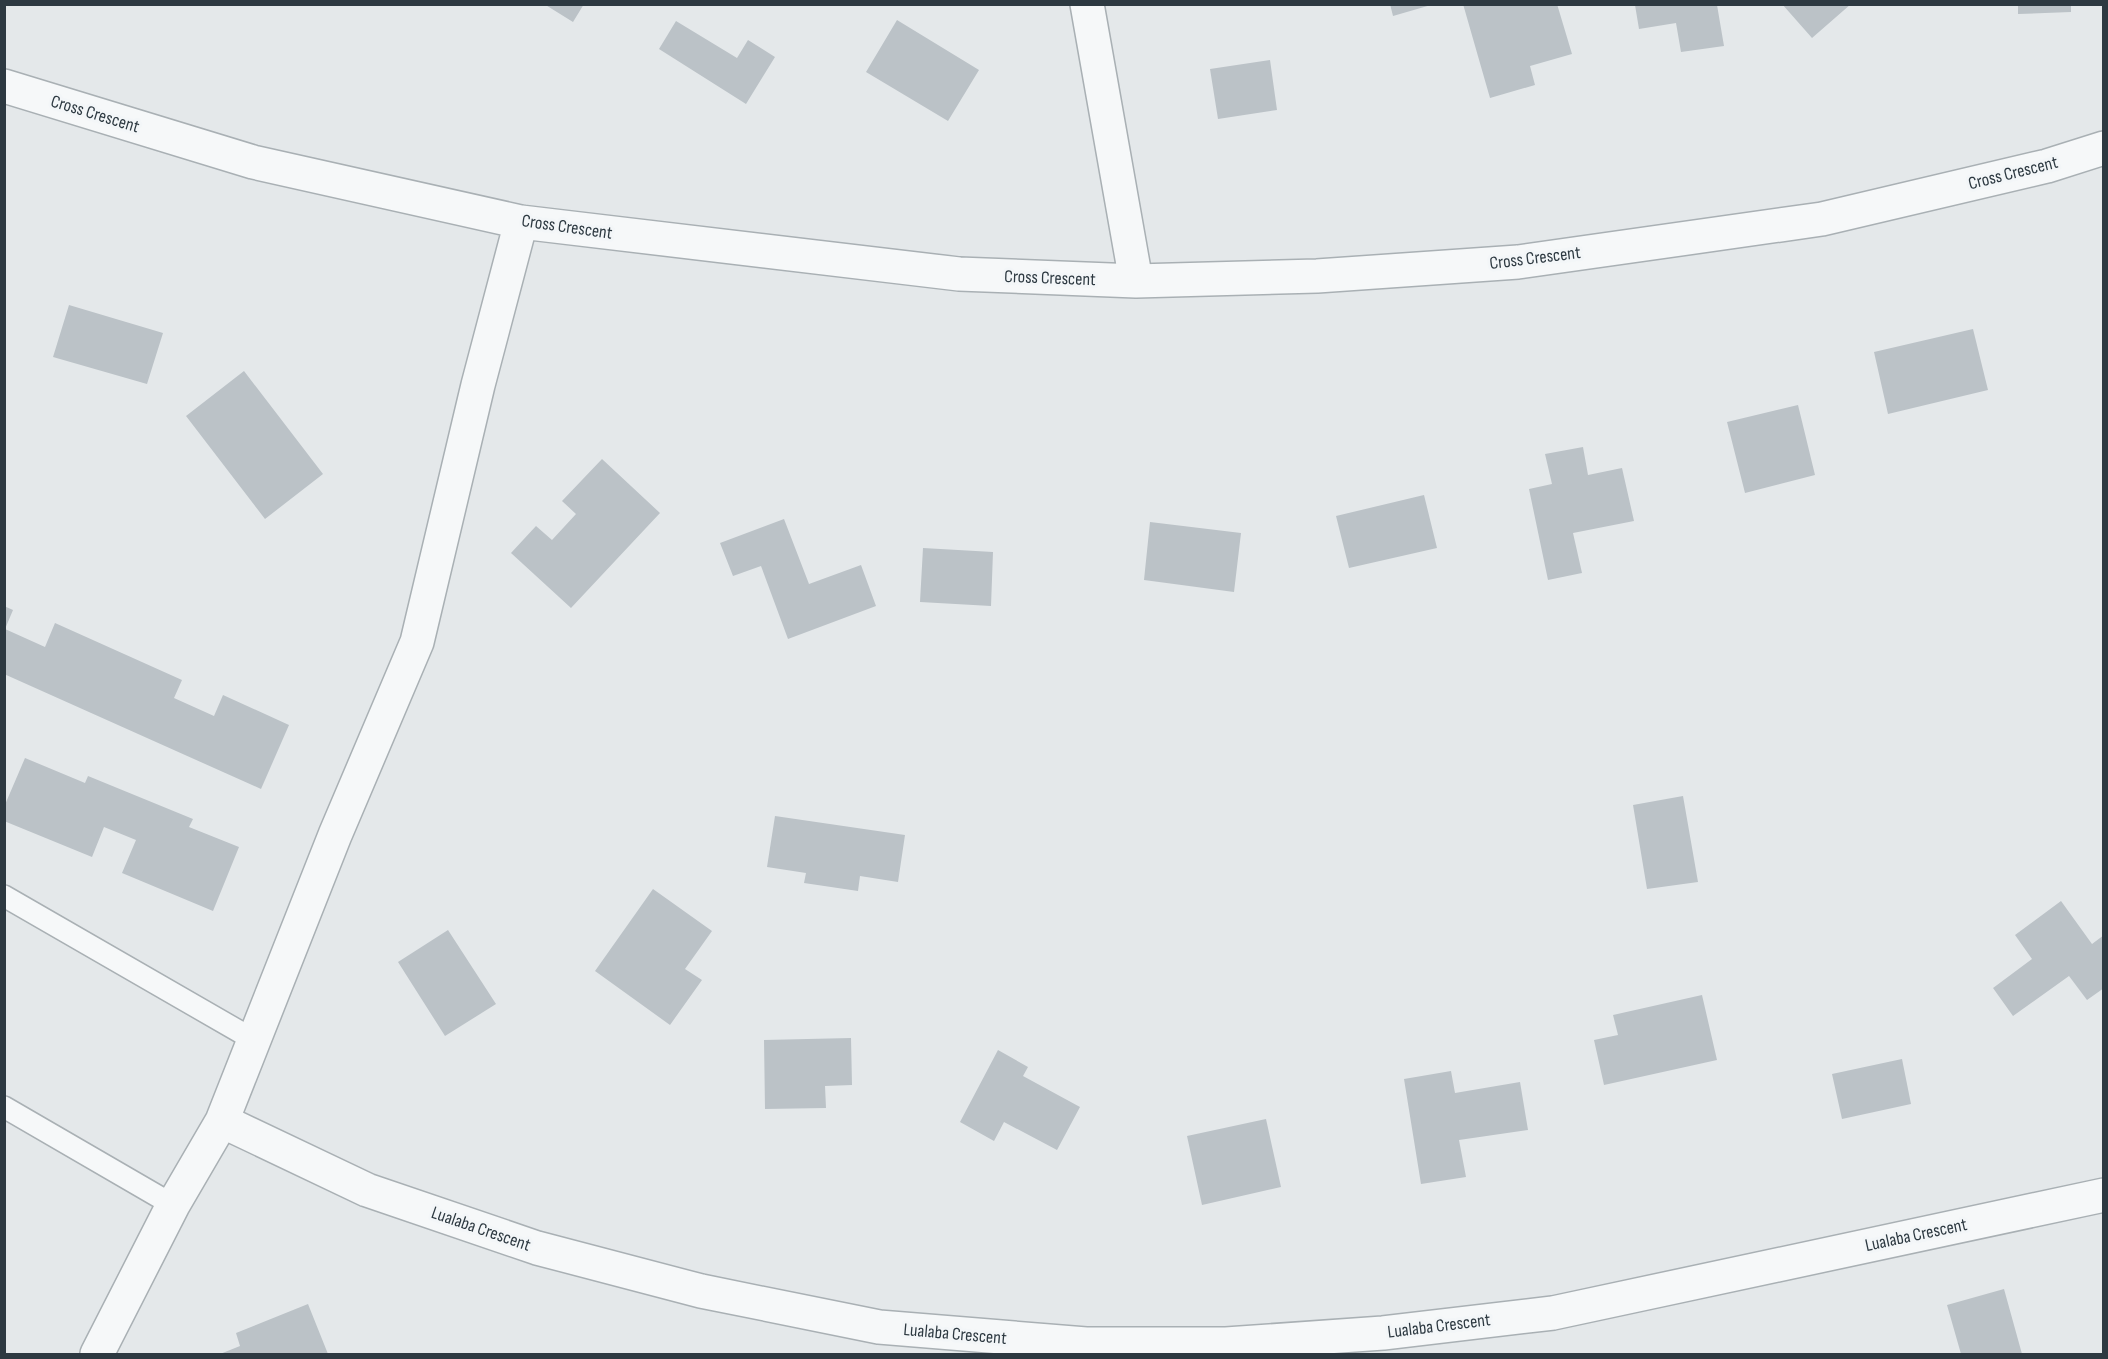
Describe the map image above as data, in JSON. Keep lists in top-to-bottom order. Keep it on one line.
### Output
{"streets":{"street":["Cross Crescent","Lualaba Crescent"]}}
